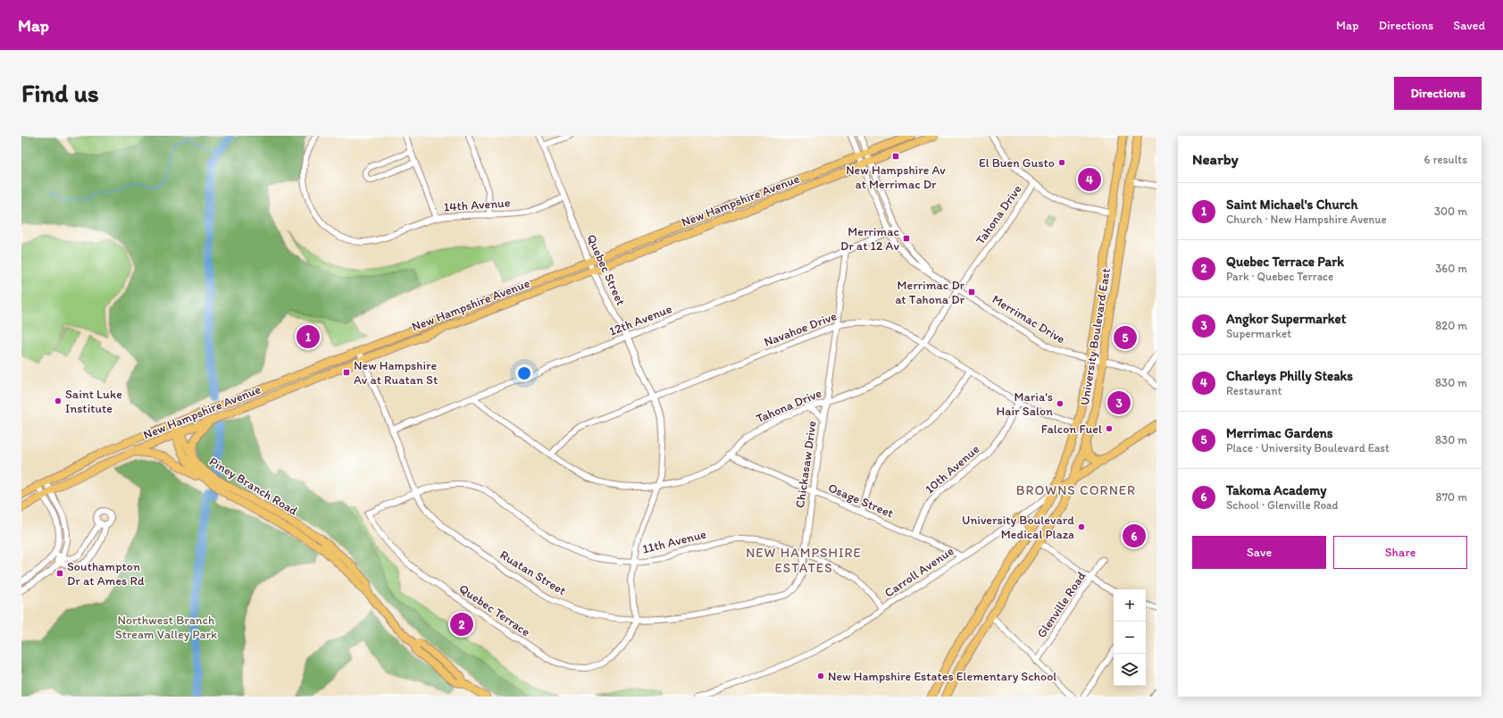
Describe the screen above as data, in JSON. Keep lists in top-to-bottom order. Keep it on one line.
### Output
{"streets":{"main road":["New Hampshire Avenue","University Boulevard East","Piney Branch Road","Carroll Avenue"],"street":["14th Avenue","Tahona Drive","Quebec Street","Merrimac Drive","12th Avenue","Navahoe Drive","Chickasaw Drive","10th Avenue","Osage Street","11th Avenue","Ruatan Street","Glenville Road","Quebec Terrace"]},"crossings":[["New Hampshire Avenue","Quebec Street"],["New Hampshire Avenue","Merrimac Drive"],["New Hampshire Avenue","Piney Branch Road"],["New Hampshire Avenue","Ruatan Street"],["14th Avenue","Quebec Street"],["Tahona Drive","Quebec Street"],["Tahona Drive","Merrimac Drive"],["Tahona Drive","12th Avenue"],["Tahona Drive","Navahoe Drive"],["Tahona Drive","Chickasaw Drive"],["Tahona Drive","Osage Street"],["Quebec Street","12th Avenue"],["Quebec Street","Navahoe Drive"],["Quebec Street","11th Avenue"],["Quebec Street","Ruatan Street"],["Quebec Street","Quebec Terrace"],["Merrimac Drive","12th Avenue"],["Merrimac Drive","University Boulevard East"],["12th Avenue","Chickasaw Drive"],["12th Avenue","Ruatan Street"],["Navahoe Drive","University Boulevard East"],["Navahoe Drive","Chickasaw Drive"],["Navahoe Drive","10th Avenue"],["University Boulevard East","Carroll Avenue"],["Chickasaw Drive","Osage Street"],["Chickasaw Drive","11th Avenue"],["Chickasaw Drive","Ruatan Street"],["10th Avenue","Osage Street"],["Osage Street","Carroll Avenue"],["11th Avenue","Carroll Avenue"],["11th Avenue","Ruatan Street"],["11th Avenue","Quebec Terrace"],["Ruatan Street","Quebec Terrace"]],"districts":["BROWNS CORNER","NEW HAMPSHIRE ESTATES"],"parks":["Northwest Branch Stream Valley Park"],"places":{"transit":["New Hampshire Av at Merrimac Dr","Merrimac Dr at 12 Av","Merrimac Dr at Tahona Dr","New Hampshire Av at Ruatan St","Southampton Dr at Ames Rd"],"other":["El Buen Gusto","Saint Luke Institute","Maria's Hair Salon","Falcon Fuel","University Boulevard Medical Plaza","New Hampshire Estates Elementary School"]},"page":{"header":"Map","nav":["Map","Directions","Saved"],"buttons":["Directions",["Save","Share"]],"title":"Find us","heading":["Nearby","6 results"],"pins":["4","1","5","3","6","2"],"list":[{"mark":"1","name":"Saint Michael's Church","note":"Church · New Hampshire Avenue","value":"300 m"},{"mark":"2","name":"Quebec Terrace Park","note":"Park · Quebec Terrace","value":"360 m"},{"mark":"3","name":"Angkor Supermarket","note":"Supermarket","value":"820 m"},{"mark":"4","name":"Charleys Philly Steaks","note":"Restaurant","value":"830 m"},{"mark":"5","name":"Merrimac Gardens","note":"Place · University Boulevard East","value":"830 m"},{"mark":"6","name":"Takoma Academy","note":"School · Glenville Road","value":"870 m"}],"map_buttons":["+","−"]}}
